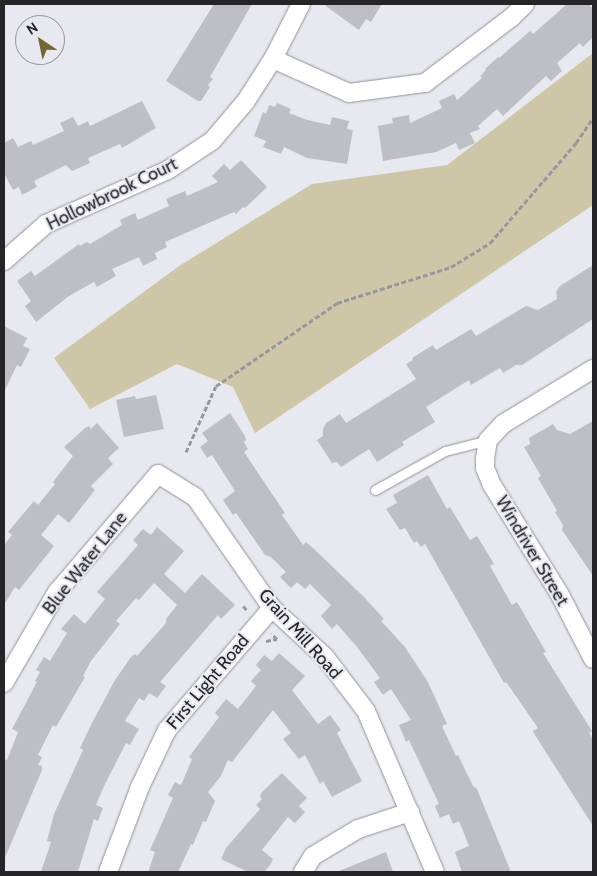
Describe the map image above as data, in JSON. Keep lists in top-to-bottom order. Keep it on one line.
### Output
{"streets":{"street":["Hollowbrook Court","Windriver Street","Blue Water Lane","Grain Mill Road","First Light Road"]},"crossings":[["Blue Water Lane","Grain Mill Road"],["Grain Mill Road","First Light Road"]],"north":"top left"}
